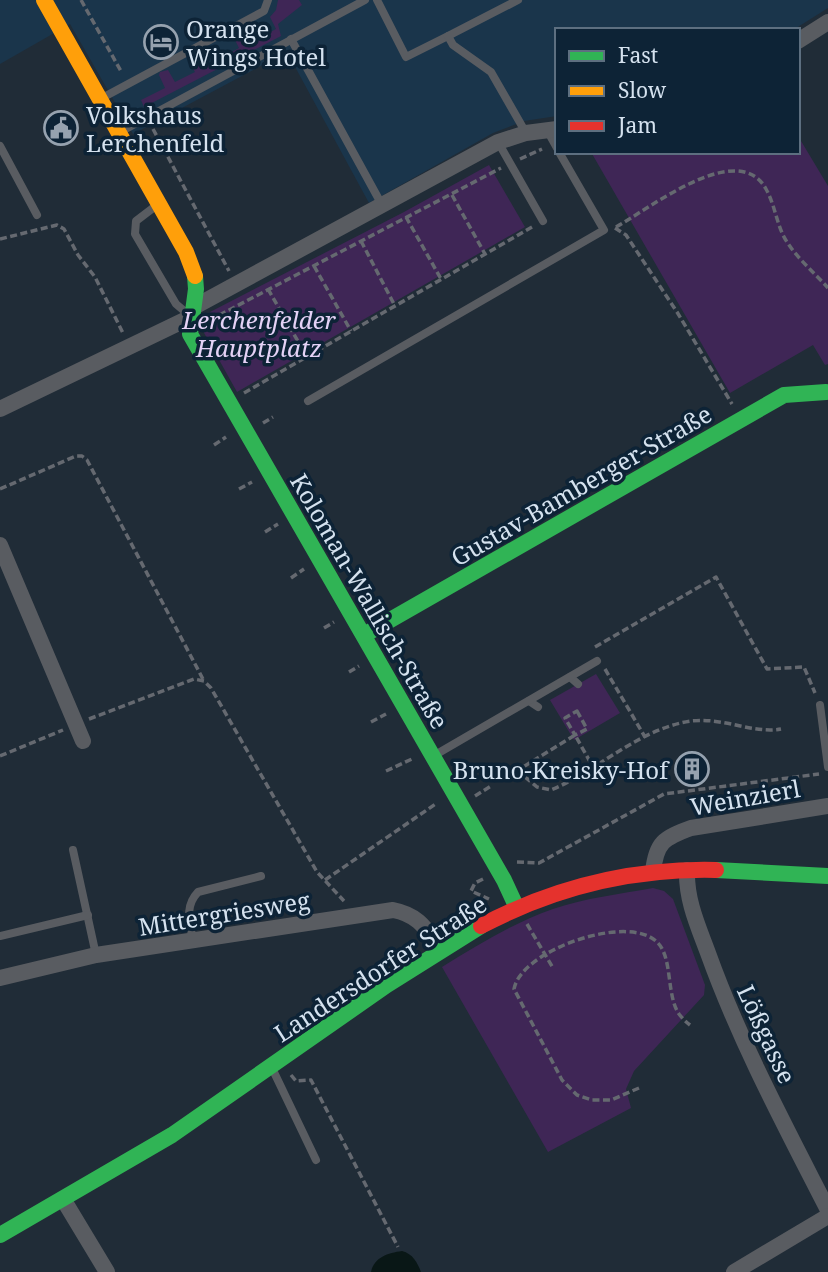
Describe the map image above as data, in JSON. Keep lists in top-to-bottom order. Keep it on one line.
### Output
{"streets":{"street":["Gustav-Bamberger-Straße","Koloman-Wallisch-Straße","Weinzierl","Mittergriesweg","Landersdorfer Straße","Lößgasse"]},"crossings":[["Gustav-Bamberger-Straße","Koloman-Wallisch-Straße"],["Koloman-Wallisch-Straße","Landersdorfer Straße"],["Weinzierl","Landersdorfer Straße"],["Mittergriesweg","Landersdorfer Straße"],["Landersdorfer Straße","Lößgasse"]],"parks":["Lerchenfelder Hauptplatz"],"places":{"hotel":["Orange Wings Hotel"],"public building":["Volkshaus Lerchenfeld"],"building":["Bruno-Kreisky-Hof"]},"legend":["Fast","Slow","Jam"]}
